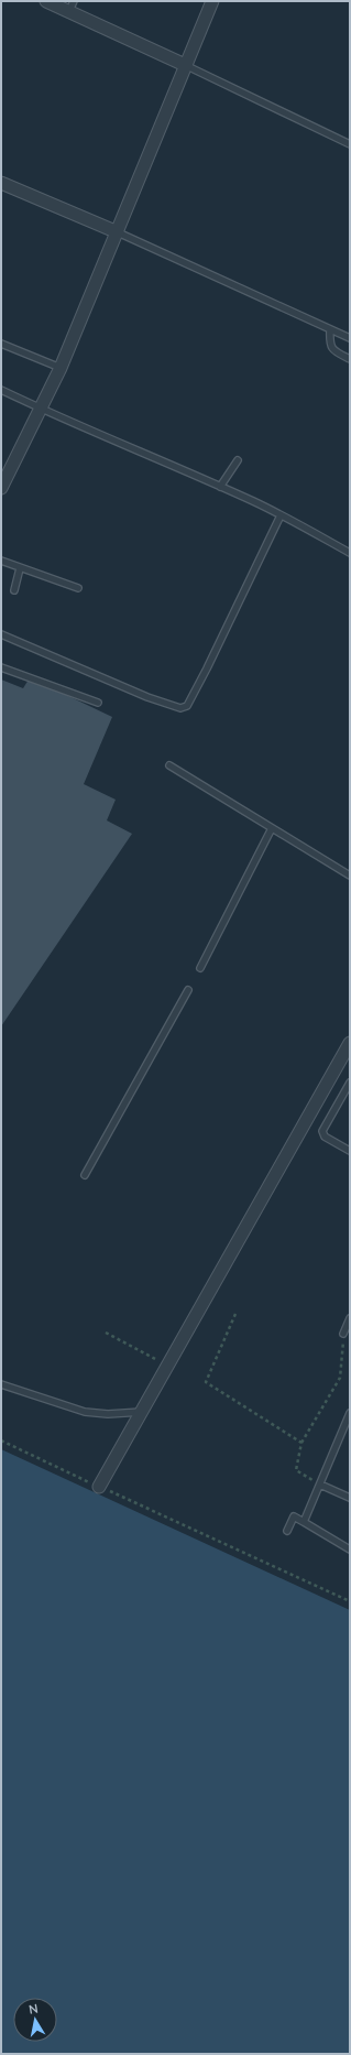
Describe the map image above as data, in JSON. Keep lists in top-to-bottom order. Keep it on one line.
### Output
{"north":"top"}
